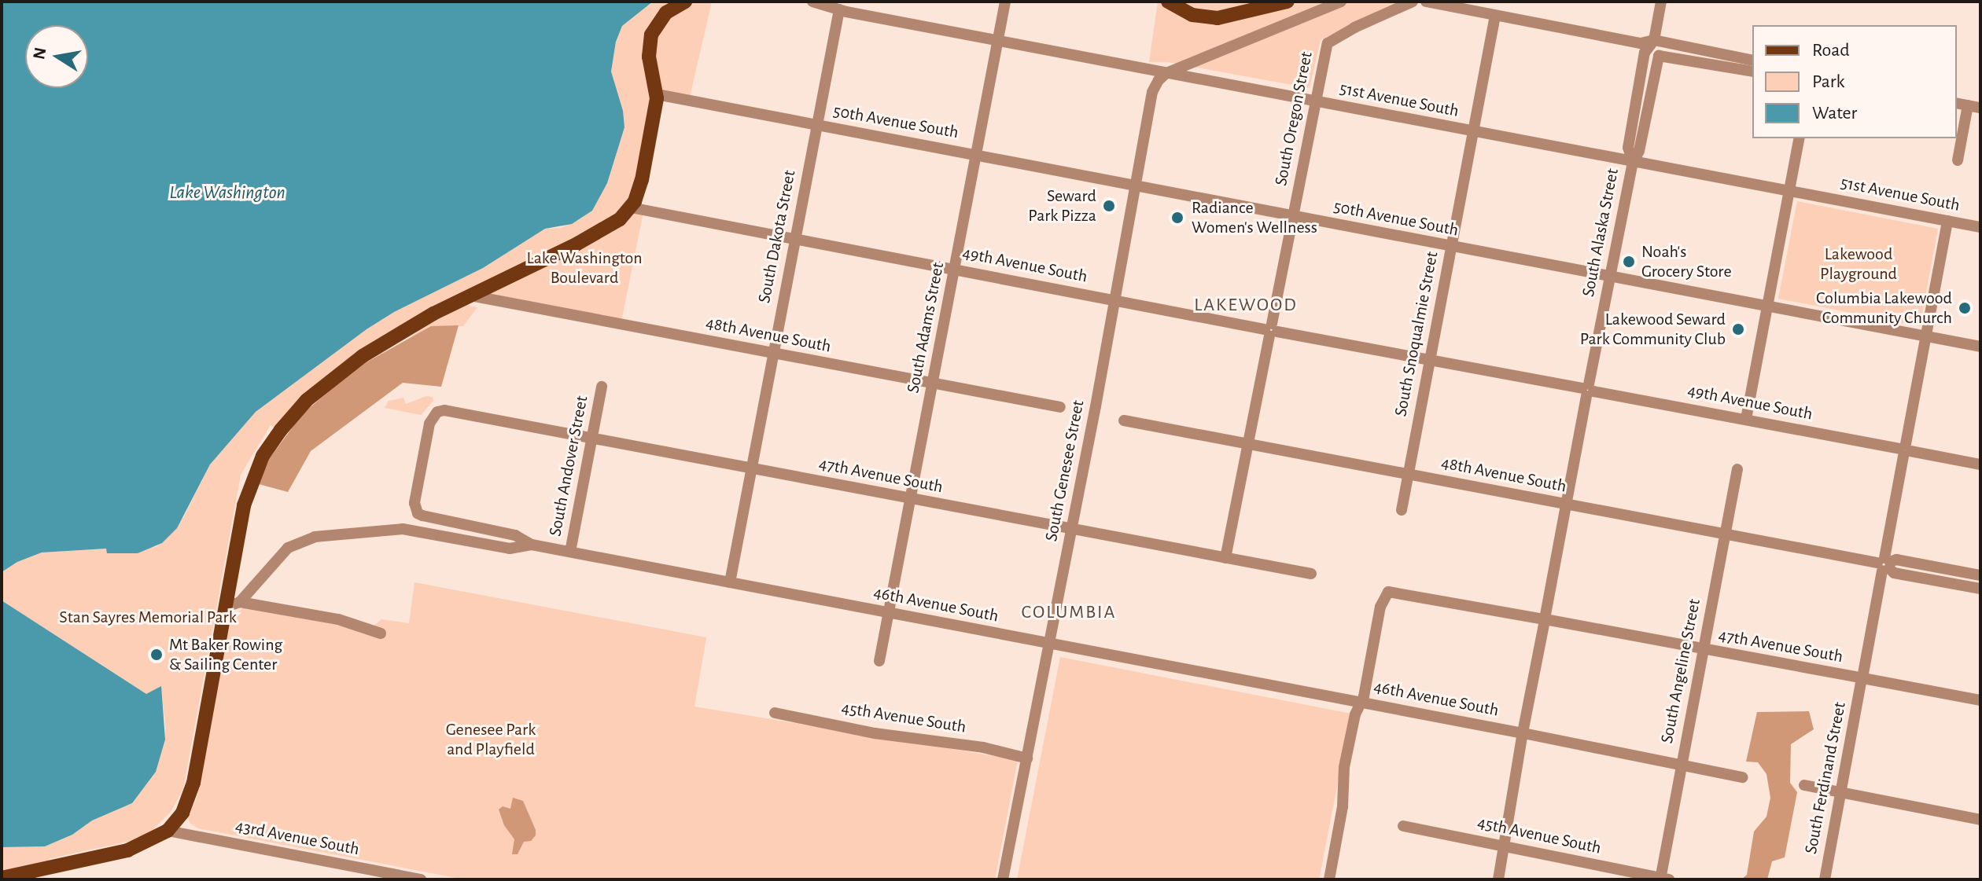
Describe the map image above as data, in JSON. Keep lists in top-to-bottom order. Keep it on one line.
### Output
{"streets":{"street":["51st Avenue South","South Oregon Street","50th Avenue South","South Alaska Street","South Dakota Street","49th Avenue South","South Adams Street","South Snoqualmie Street","48th Avenue South","South Andover Street","South Genesee Street","47th Avenue South","46th Avenue South","South Angeline Street","45th Avenue South","South Ferdinand Street","43rd Avenue South"]},"crossings":[["51st Avenue South","South Oregon Street"],["51st Avenue South","South Alaska Street"],["51st Avenue South","South Dakota Street"],["51st Avenue South","South Adams Street"],["51st Avenue South","South Snoqualmie Street"],["51st Avenue South","South Genesee Street"],["51st Avenue South","South Ferdinand Street"],["South Oregon Street","50th Avenue South"],["South Oregon Street","49th Avenue South"],["South Oregon Street","48th Avenue South"],["South Oregon Street","47th Avenue South"],["50th Avenue South","South Alaska Street"],["50th Avenue South","South Dakota Street"],["50th Avenue South","South Adams Street"],["50th Avenue South","South Snoqualmie Street"],["50th Avenue South","South Genesee Street"],["50th Avenue South","South Ferdinand Street"],["South Alaska Street","49th Avenue South"],["South Alaska Street","48th Avenue South"],["South Alaska Street","47th Avenue South"],["South Alaska Street","46th Avenue South"],["South Alaska Street","45th Avenue South"],["South Dakota Street","49th Avenue South"],["South Dakota Street","48th Avenue South"],["South Dakota Street","47th Avenue South"],["South Dakota Street","46th Avenue South"],["49th Avenue South","South Adams Street"],["49th Avenue South","South Snoqualmie Street"],["49th Avenue South","South Genesee Street"],["49th Avenue South","South Ferdinand Street"],["South Adams Street","48th Avenue South"],["South Adams Street","47th Avenue South"],["South Adams Street","46th Avenue South"],["South Snoqualmie Street","48th Avenue South"],["48th Avenue South","South Angeline Street"],["48th Avenue South","South Ferdinand Street"],["South Andover Street","47th Avenue South"],["South Andover Street","46th Avenue South"],["South Genesee Street","47th Avenue South"],["South Genesee Street","46th Avenue South"],["South Genesee Street","45th Avenue South"],["47th Avenue South","46th Avenue South"],["47th Avenue South","South Angeline Street"],["47th Avenue South","South Ferdinand Street"],["46th Avenue South","South Angeline Street"],["South Angeline Street","45th Avenue South"]],"districts":["LAKEWOOD","COLUMBIA"],"water":["Lake Washington"],"parks":["Lakewood Playground","Lake Washington Boulevard","Stan Sayres Memorial Park","Genesee Park and Playfield"],"places":["Seward Park Pizza","Radiance Women's Wellness","Noah's Grocery Store","Columbia Lakewood Community Church","Lakewood Seward Park Community Club","Mt Baker Rowing & Sailing Center"],"legend":["Road","Park","Water"],"north":"left"}
